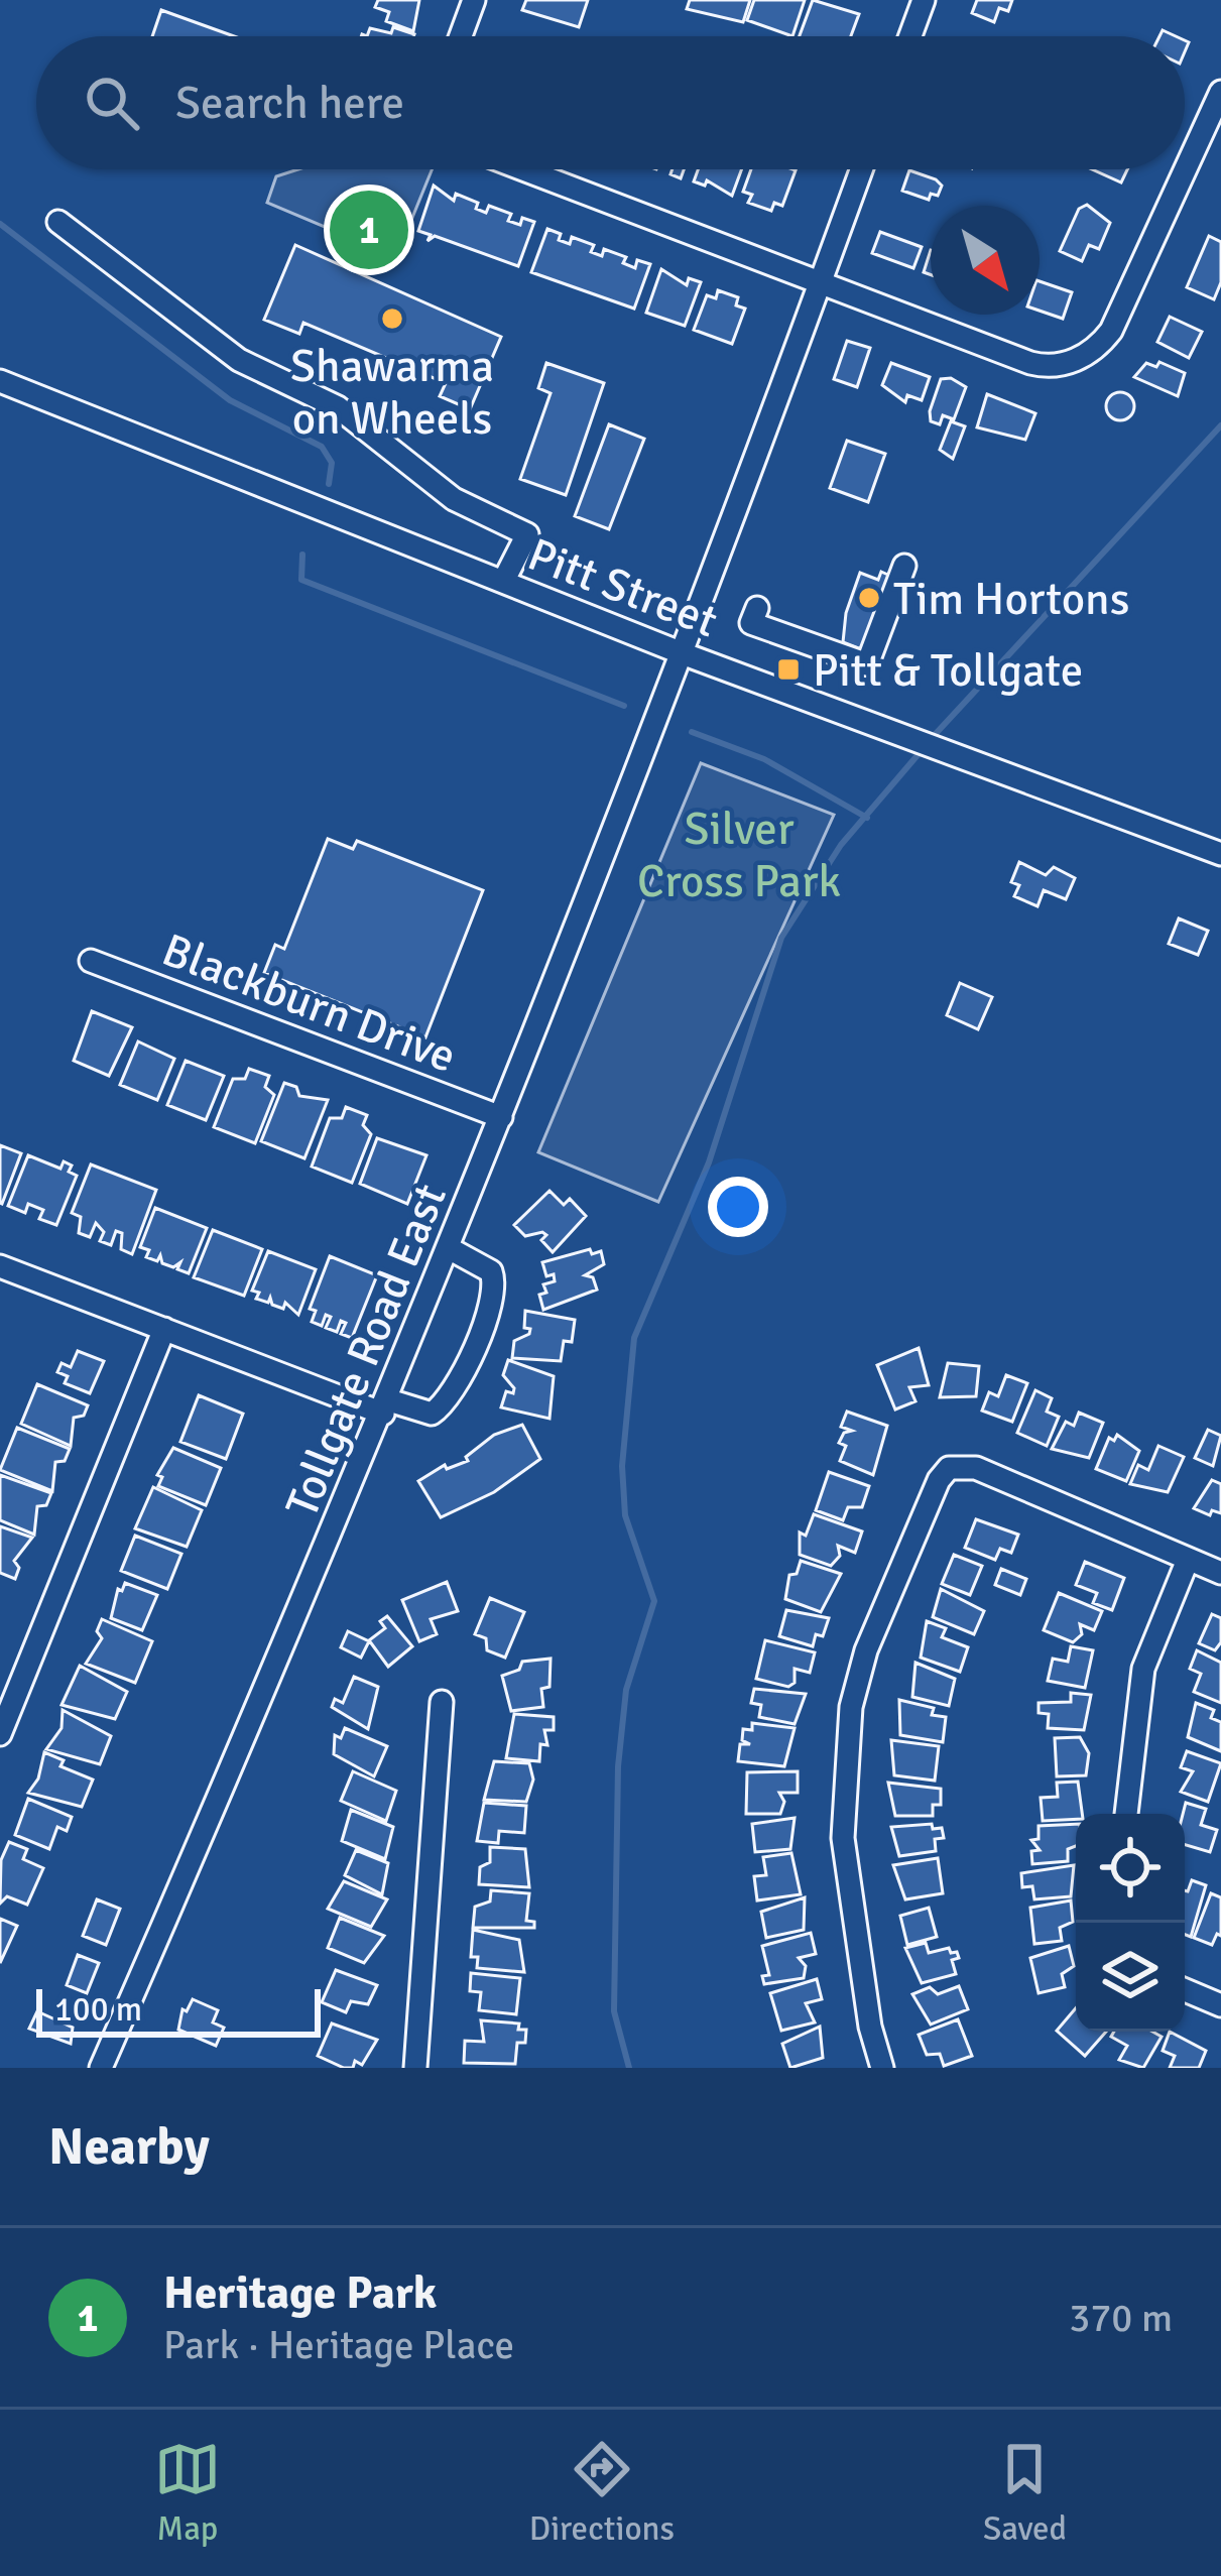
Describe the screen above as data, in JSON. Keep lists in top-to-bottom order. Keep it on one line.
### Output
{"streets":{"street":["Pitt Street","Blackburn Drive","Tollgate Road East"]},"crossings":[["Pitt Street","Tollgate Road East"],["Blackburn Drive","Tollgate Road East"]],"parks":["Silver Cross Park"],"places":{"other":["Shawarma on Wheels","Tim Hortons"],"transit":["Pitt & Tollgate"]},"scale_bar":"100 m","north":"bottom right","page":{"search":"Search here","pins":"1","scale":"100 m","heading":"Nearby","list":[{"mark":"1","name":"Heritage Park","note":"Park · Heritage Place","value":"370 m"}],"nav":["Map","Directions","Saved"]}}
